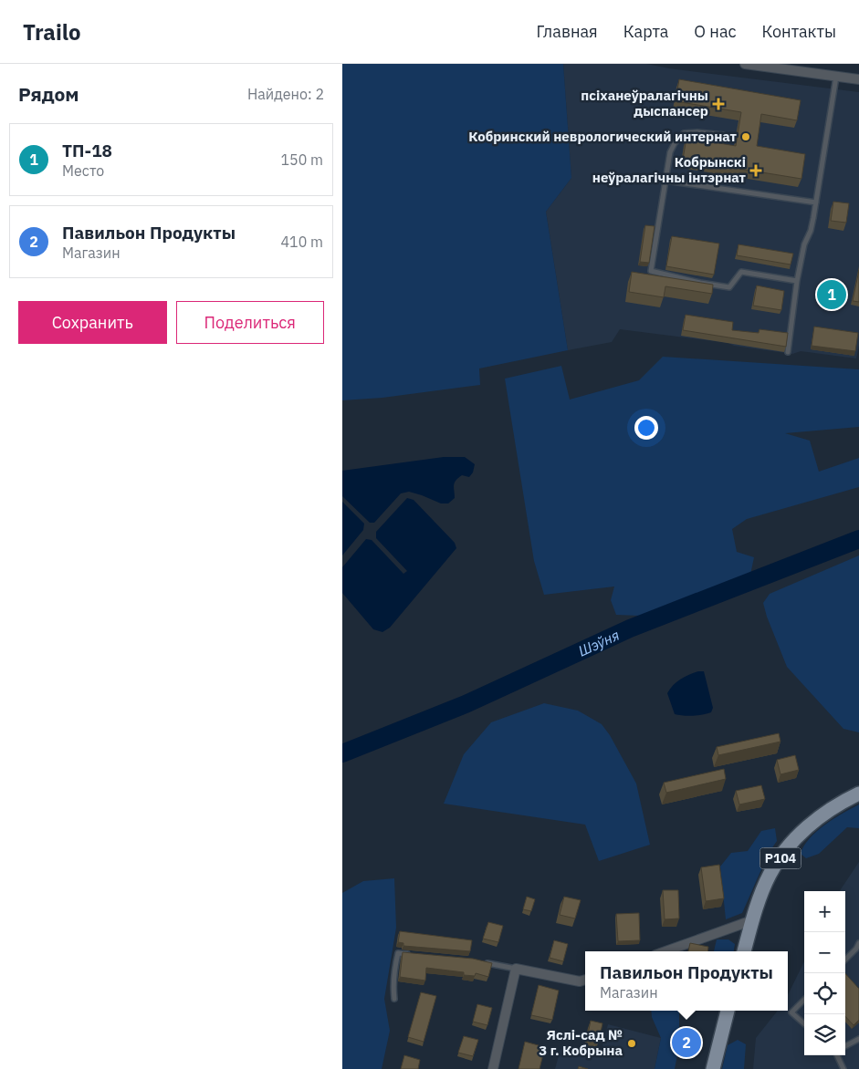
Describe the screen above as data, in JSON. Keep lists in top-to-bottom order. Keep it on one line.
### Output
{"streets":{"main road":["Р104"]},"water":["Шэўня"],"places":{"health":["псіханеўралагічны дыспансер","Кобрынскі неўралагічны інтэрнат"],"other":["Кобринский неврологический интернат","Яслі-сад № 3 г. Кобрына"]},"page":{"header":"Trailo","nav":["Главная","Карта","О нас","Контакты"],"heading":["Рядом","Найдено: 2"],"list":[{"mark":"1","name":"ТП-18","note":"Место","value":"150 m"},{"mark":"2","name":"Павильон Продукты","note":"Магазин","value":"410 m"}],"pins":["1","2"],"buttons":["Сохранить","Поделиться"],"map_buttons":["+","−"],"popup":["Павильон Продукты","Магазин"]}}
